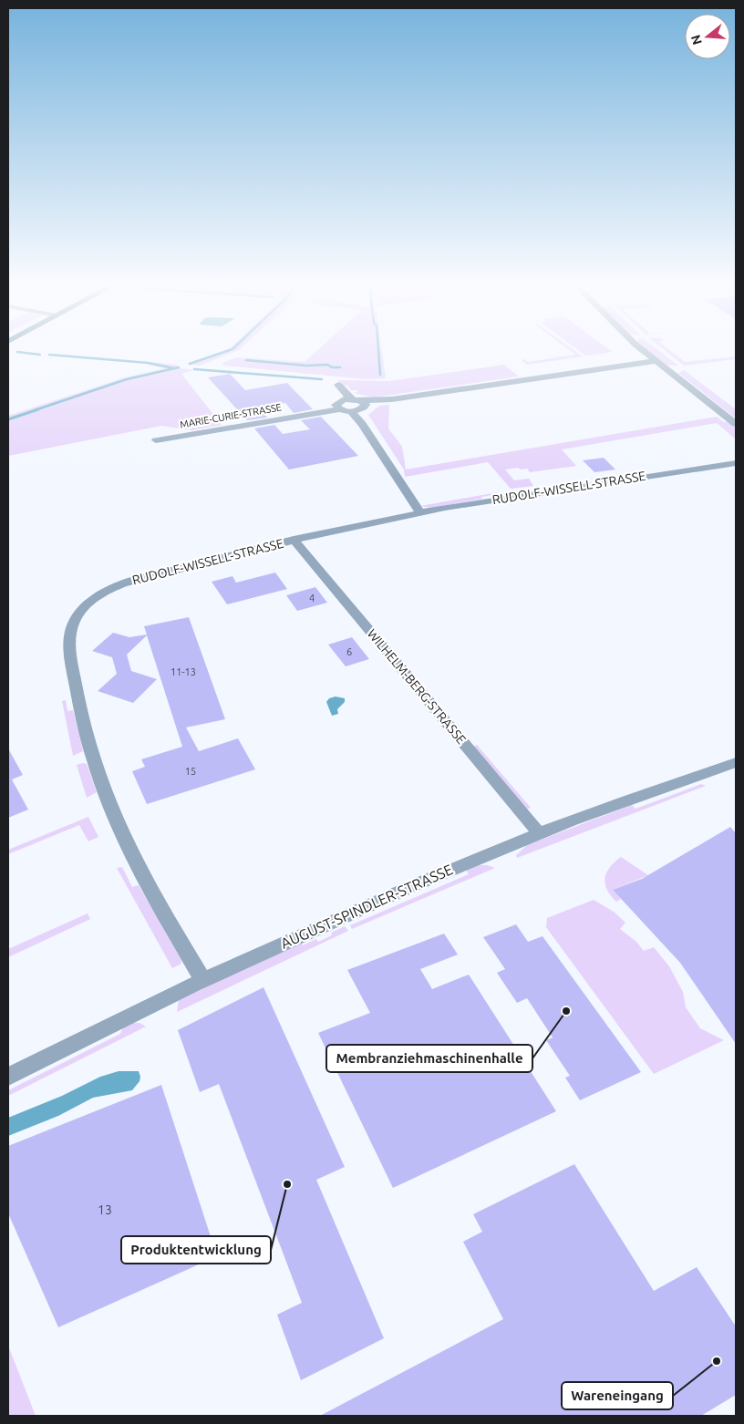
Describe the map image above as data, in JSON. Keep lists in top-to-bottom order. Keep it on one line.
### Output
{"streets":{"street":["MARIE-CURIE-STRASSE","RUDOLF-WISSELL-STRASSE","WILHELM-BERG-STRASSE","AUGUST-SPINDLER-STRASSE"]},"crossings":[["RUDOLF-WISSELL-STRASSE","WILHELM-BERG-STRASSE"],["RUDOLF-WISSELL-STRASSE","AUGUST-SPINDLER-STRASSE"],["WILHELM-BERG-STRASSE","AUGUST-SPINDLER-STRASSE"]],"places":["Membranziehmaschinenhalle","Produktentwicklung","Wareneingang"],"house_numbers":["4","6","11-13","15","13"],"north":"left"}
